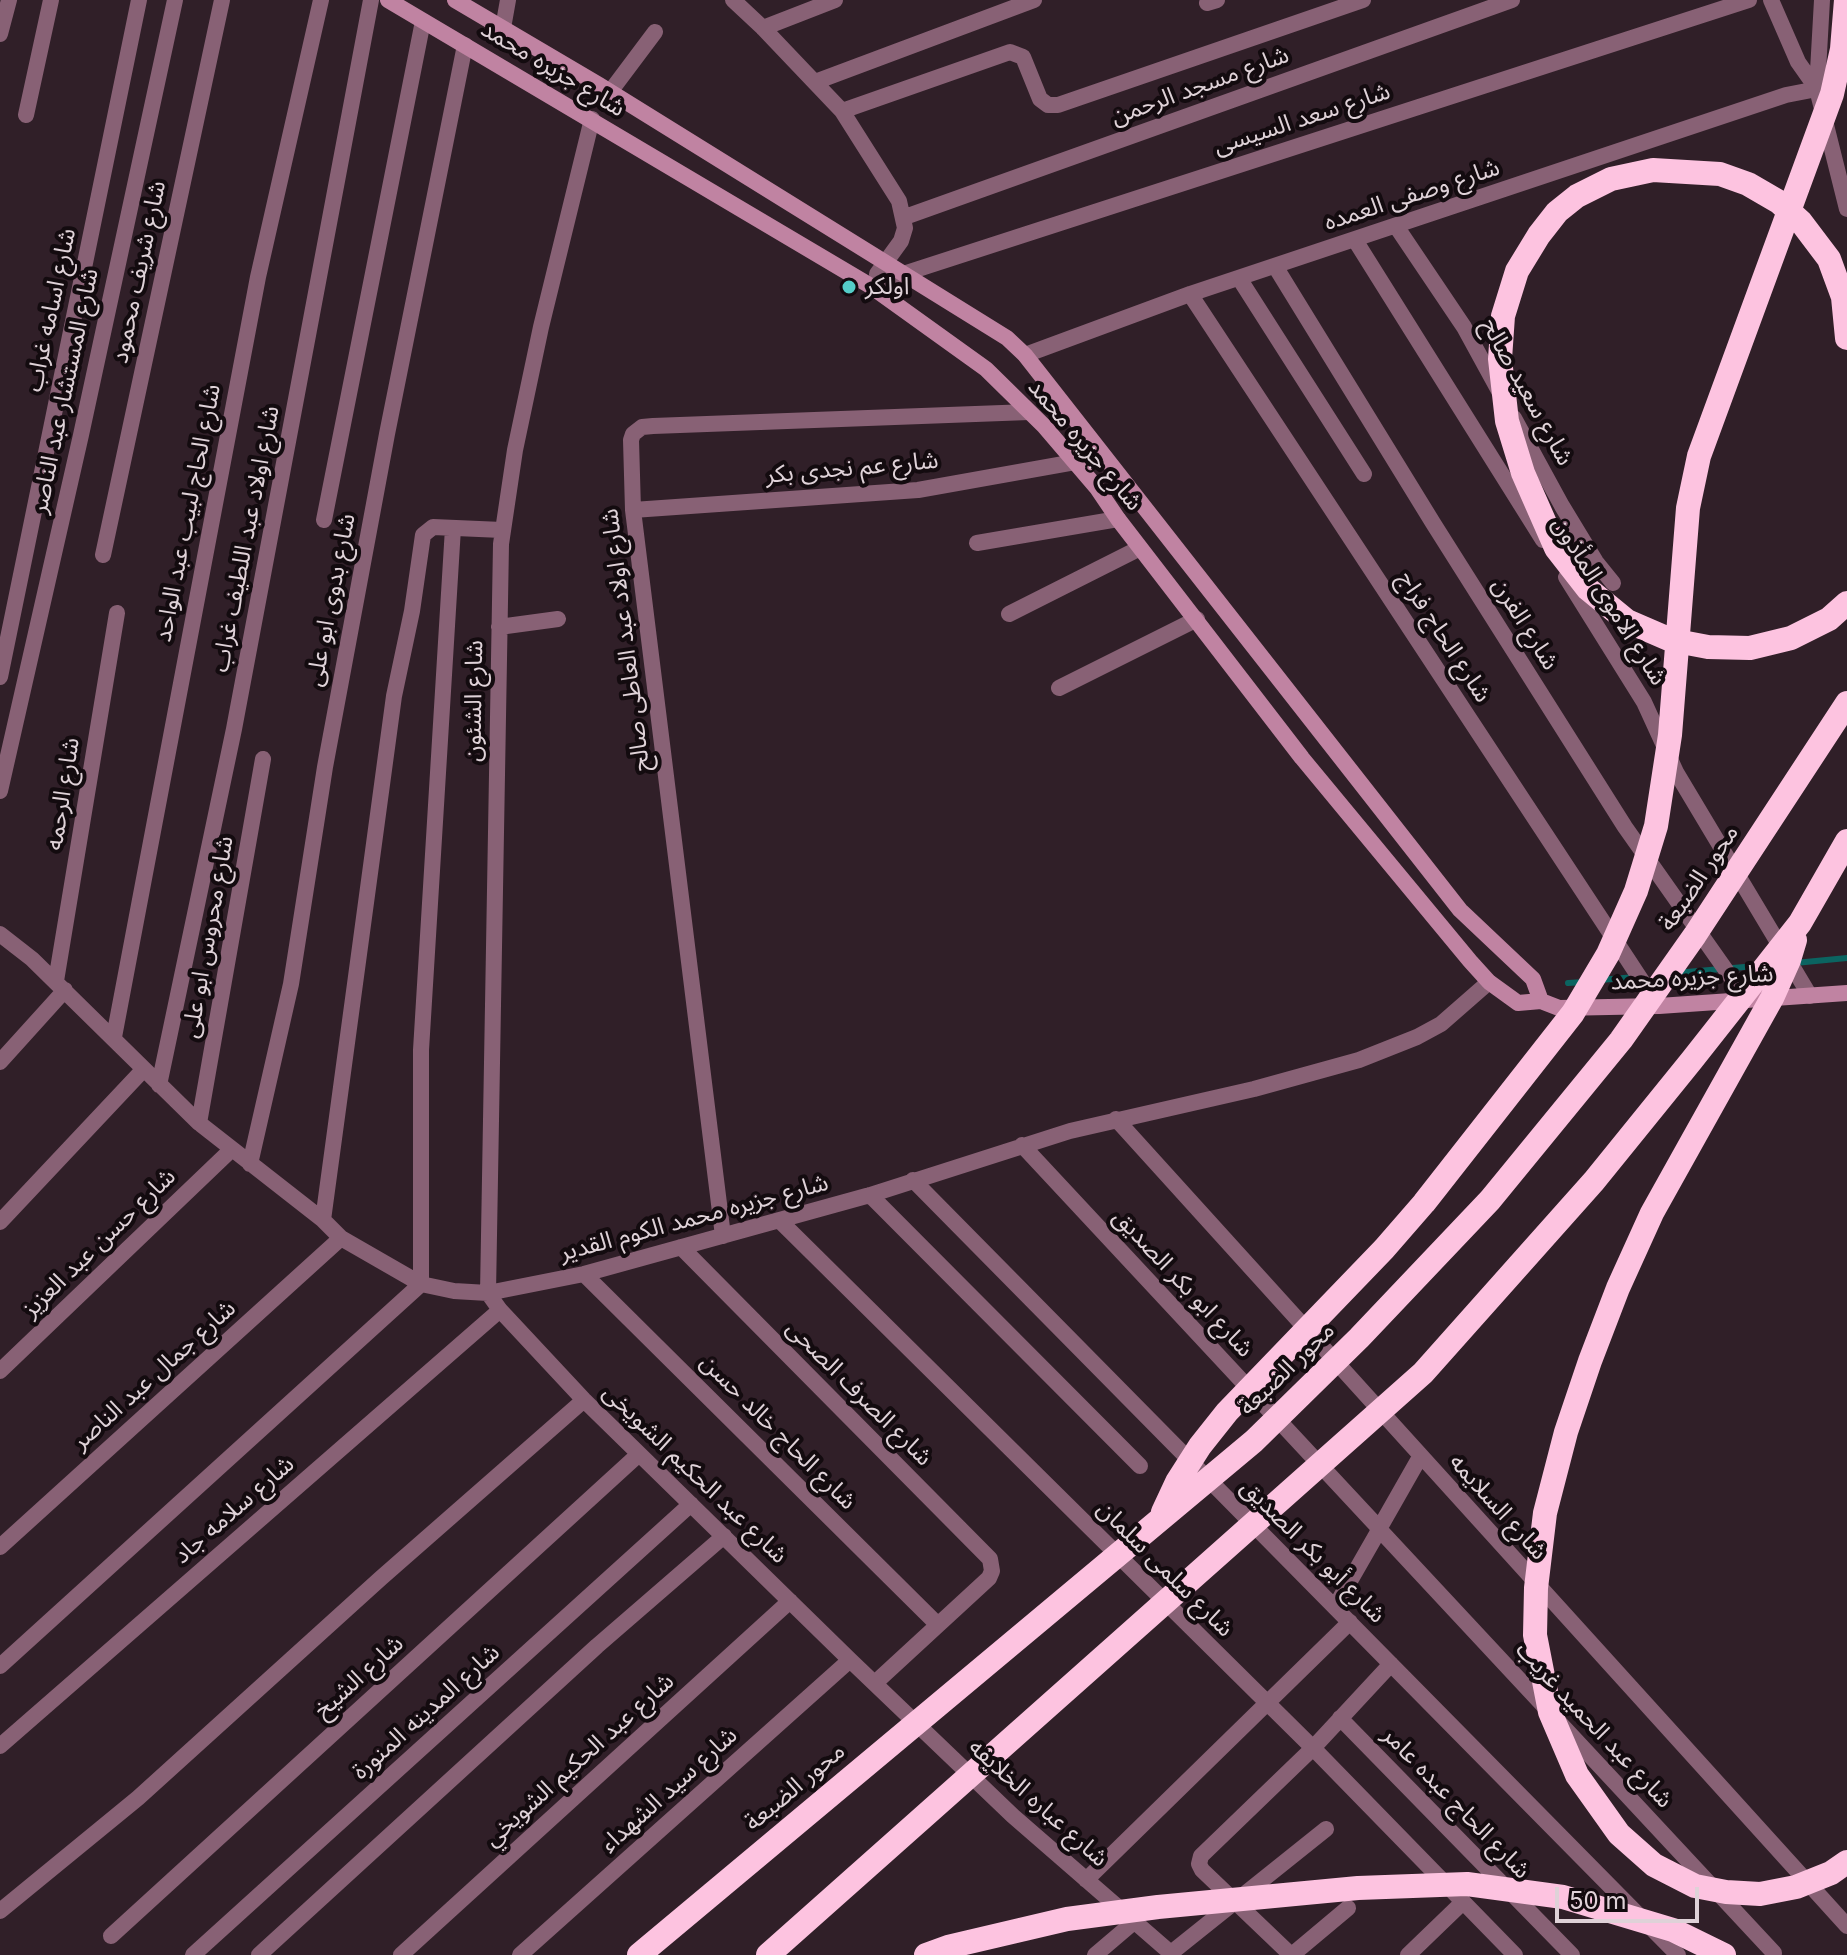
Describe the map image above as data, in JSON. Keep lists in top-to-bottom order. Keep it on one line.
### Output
{"streets":{"highway":["محور الضبعة"],"main road":["شارع جزيره محمد"],"street":["شارع مسجد الرحمن","شارع سعد السيسى","شارع وصفى العمده","شارع شريف محمود","شارع اسامه غراب","شارع المستشار عبد الناصر","شارع سعيد صالح","شارع عم نجدى بكر","شارع الحاج لبيب عبد الواحد","شارع اولاد عبد اللطيف غراب","شارع بدوى ابو على","شارع الاموى المأذون","شارع الفرن","شارع الحاج فراج","شارع اولاد عبد العاطى صالح","شارع الشئون","شارع الرحمه","شارع محروس ابو على","شارع جزيره محمد الكوم القدير","شارع حسن عبد العزيز","شارع ابو بكر الصديق","شارع جمال عبد الناصر","شارع الصرف الصحى","شارع الحاج خالد حسن","شارع عبد الحكيم الشويخى","شارع السلايمه","شارع سلامه جاد","شارع أبو بكر الصديق","شارع سلمى سلمان","شارع الشيخ","شارع المدينه المنورة","شارع عبد الحميد غريب","شارع عبد الحكيم الشويخي","شارع سيد الشهداء","شارع عباره الخلايفه","شارع الحاج عبده عامر"]},"crossings":[["شارع جزيره محمد","شارع سعد السيسى"],["شارع جزيره محمد","شارع وصفى العمده"],["شارع جزيره محمد","شارع عم نجدى بكر"],["شارع جزيره محمد","شارع بدوى ابو على"],["شارع جزيره محمد","شارع الاموى المأذون"],["شارع جزيره محمد","شارع الفرن"],["شارع جزيره محمد","شارع الحاج فراج"],["شارع جزيره محمد","شارع اولاد عبد العاطى صالح"],["شارع جزيره محمد","شارع الشئون"],["شارع جزيره محمد","شارع جزيره محمد الكوم القدير"],["شارع وصفى العمده","شارع سعيد صالح"],["شارع وصفى العمده","شارع الاموى المأذون"],["شارع وصفى العمده","شارع الفرن"],["شارع وصفى العمده","شارع الحاج فراج"],["شارع عم نجدى بكر","شارع اولاد عبد العاطى صالح"],["شارع الحاج لبيب عبد الواحد","شارع جزيره محمد الكوم القدير"],["شارع اولاد عبد اللطيف غراب","شارع جزيره محمد الكوم القدير"],["شارع بدوى ابو على","شارع جزيره محمد الكوم القدير"],["شارع اولاد عبد العاطى صالح","شارع جزيره محمد الكوم القدير"],["شارع الشئون","شارع جزيره محمد الكوم القدير"],["شارع الشئون","شارع عبد الحكيم الشويخى"],["شارع الرحمه","شارع جزيره محمد الكوم القدير"],["شارع محروس ابو على","شارع جزيره محمد الكوم القدير"],["شارع جزيره محمد الكوم القدير","شارع حسن عبد العزيز"],["شارع جزيره محمد الكوم القدير","شارع ابو بكر الصديق"],["شارع جزيره محمد الكوم القدير","شارع جمال عبد الناصر"],["شارع جزيره محمد الكوم القدير","شارع الصرف الصحى"],["شارع جزيره محمد الكوم القدير","شارع الحاج خالد حسن"],["شارع جزيره محمد الكوم القدير","شارع عبد الحكيم الشويخى"],["شارع جزيره محمد الكوم القدير","شارع السلايمه"],["شارع جزيره محمد الكوم القدير","شارع أبو بكر الصديق"],["شارع جزيره محمد الكوم القدير","شارع سلمى سلمان"],["شارع ابو بكر الصديق","شارع عبد الحميد غريب"],["شارع الصرف الصحى","شارع الحاج خالد حسن"],["شارع عبد الحكيم الشويخى","شارع سلامه جاد"],["شارع عبد الحكيم الشويخى","شارع الشيخ"],["شارع عبد الحكيم الشويخى","شارع المدينه المنورة"],["شارع عبد الحكيم الشويخى","شارع عبد الحكيم الشويخي"],["شارع عبد الحكيم الشويخى","شارع سيد الشهداء"],["شارع عبد الحكيم الشويخى","شارع عباره الخلايفه"]],"places":["اولكر"],"scale_bar":"50 m"}
